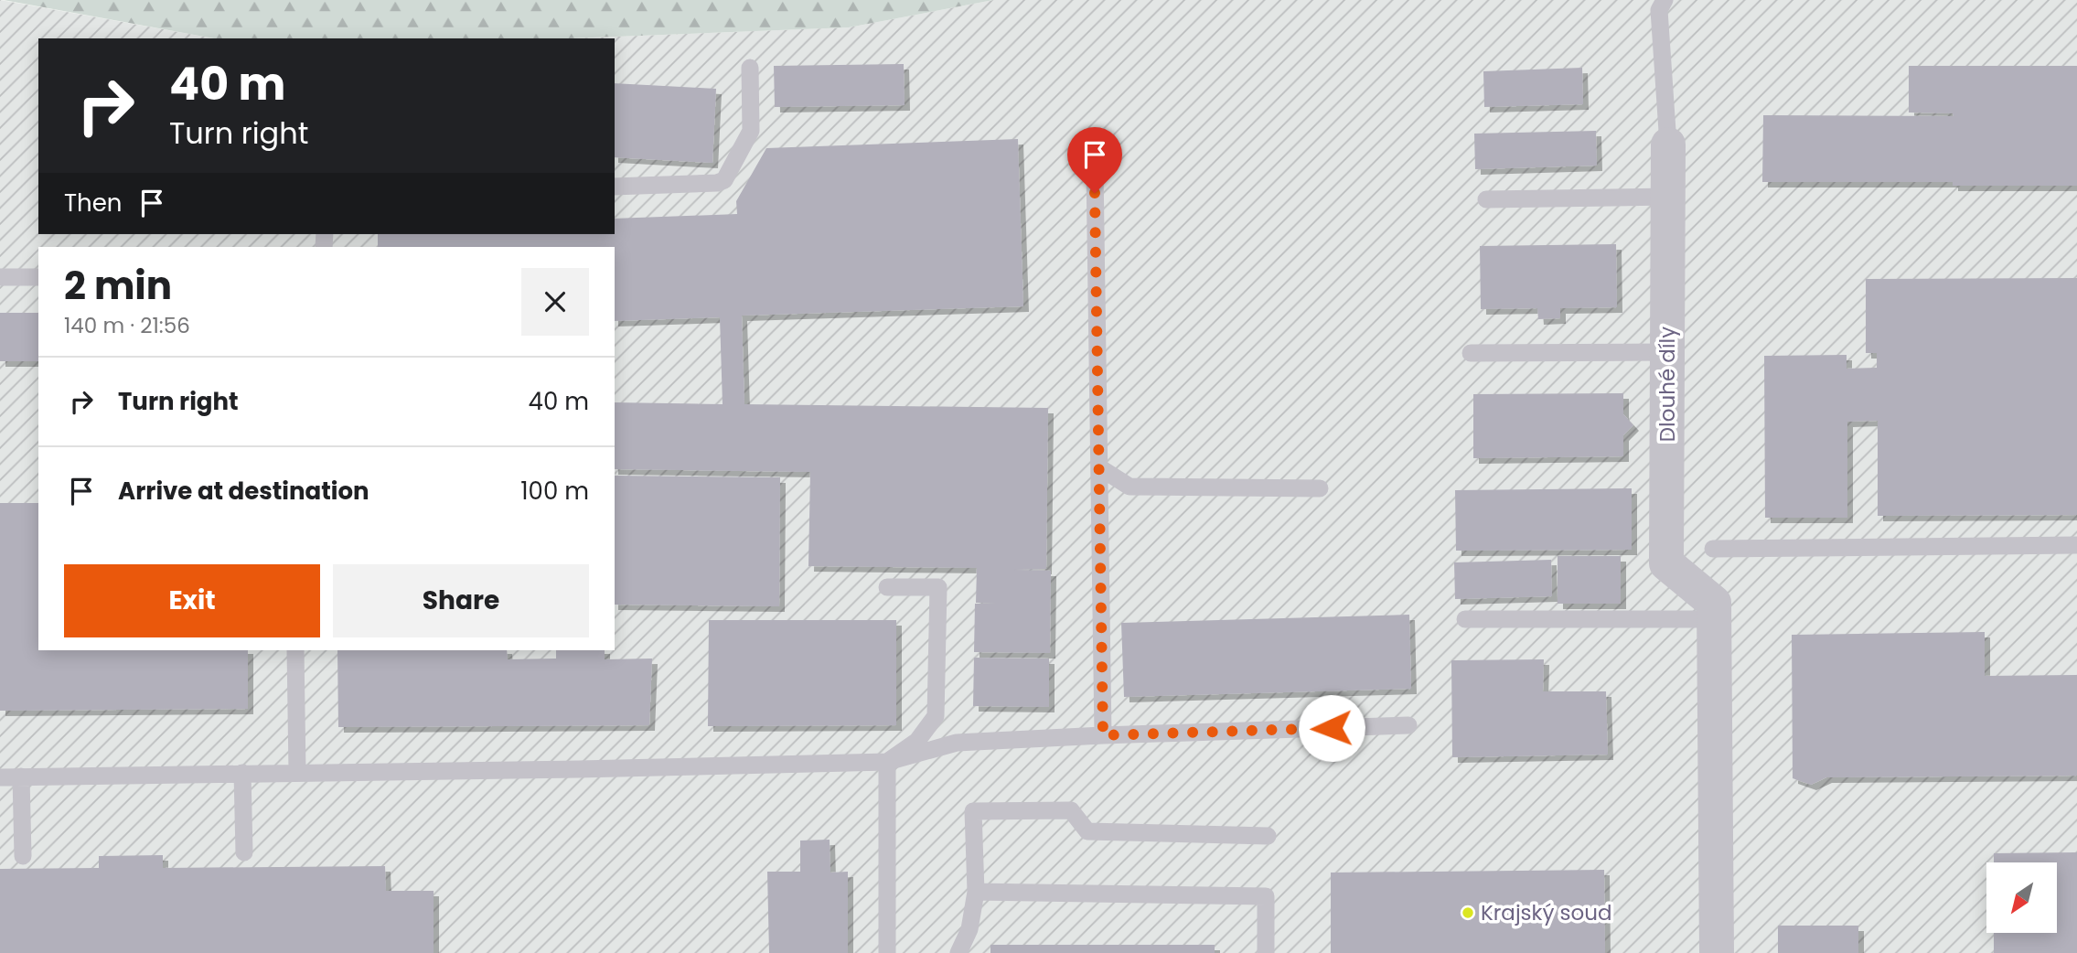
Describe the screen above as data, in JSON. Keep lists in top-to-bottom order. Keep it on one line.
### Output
{"streets":{"street":["Dlouhé díly"]},"places":["Krajský soud"],"north":"bottom left","page":{"turn":["40 m","Turn right"],"then":"Then","heading":["2 min","140 m · 21:56"],"list":[{"name":"Turn right","value":"40 m"},{"name":"Arrive at destination","value":"100 m"}],"buttons":["Exit","Share"]}}
